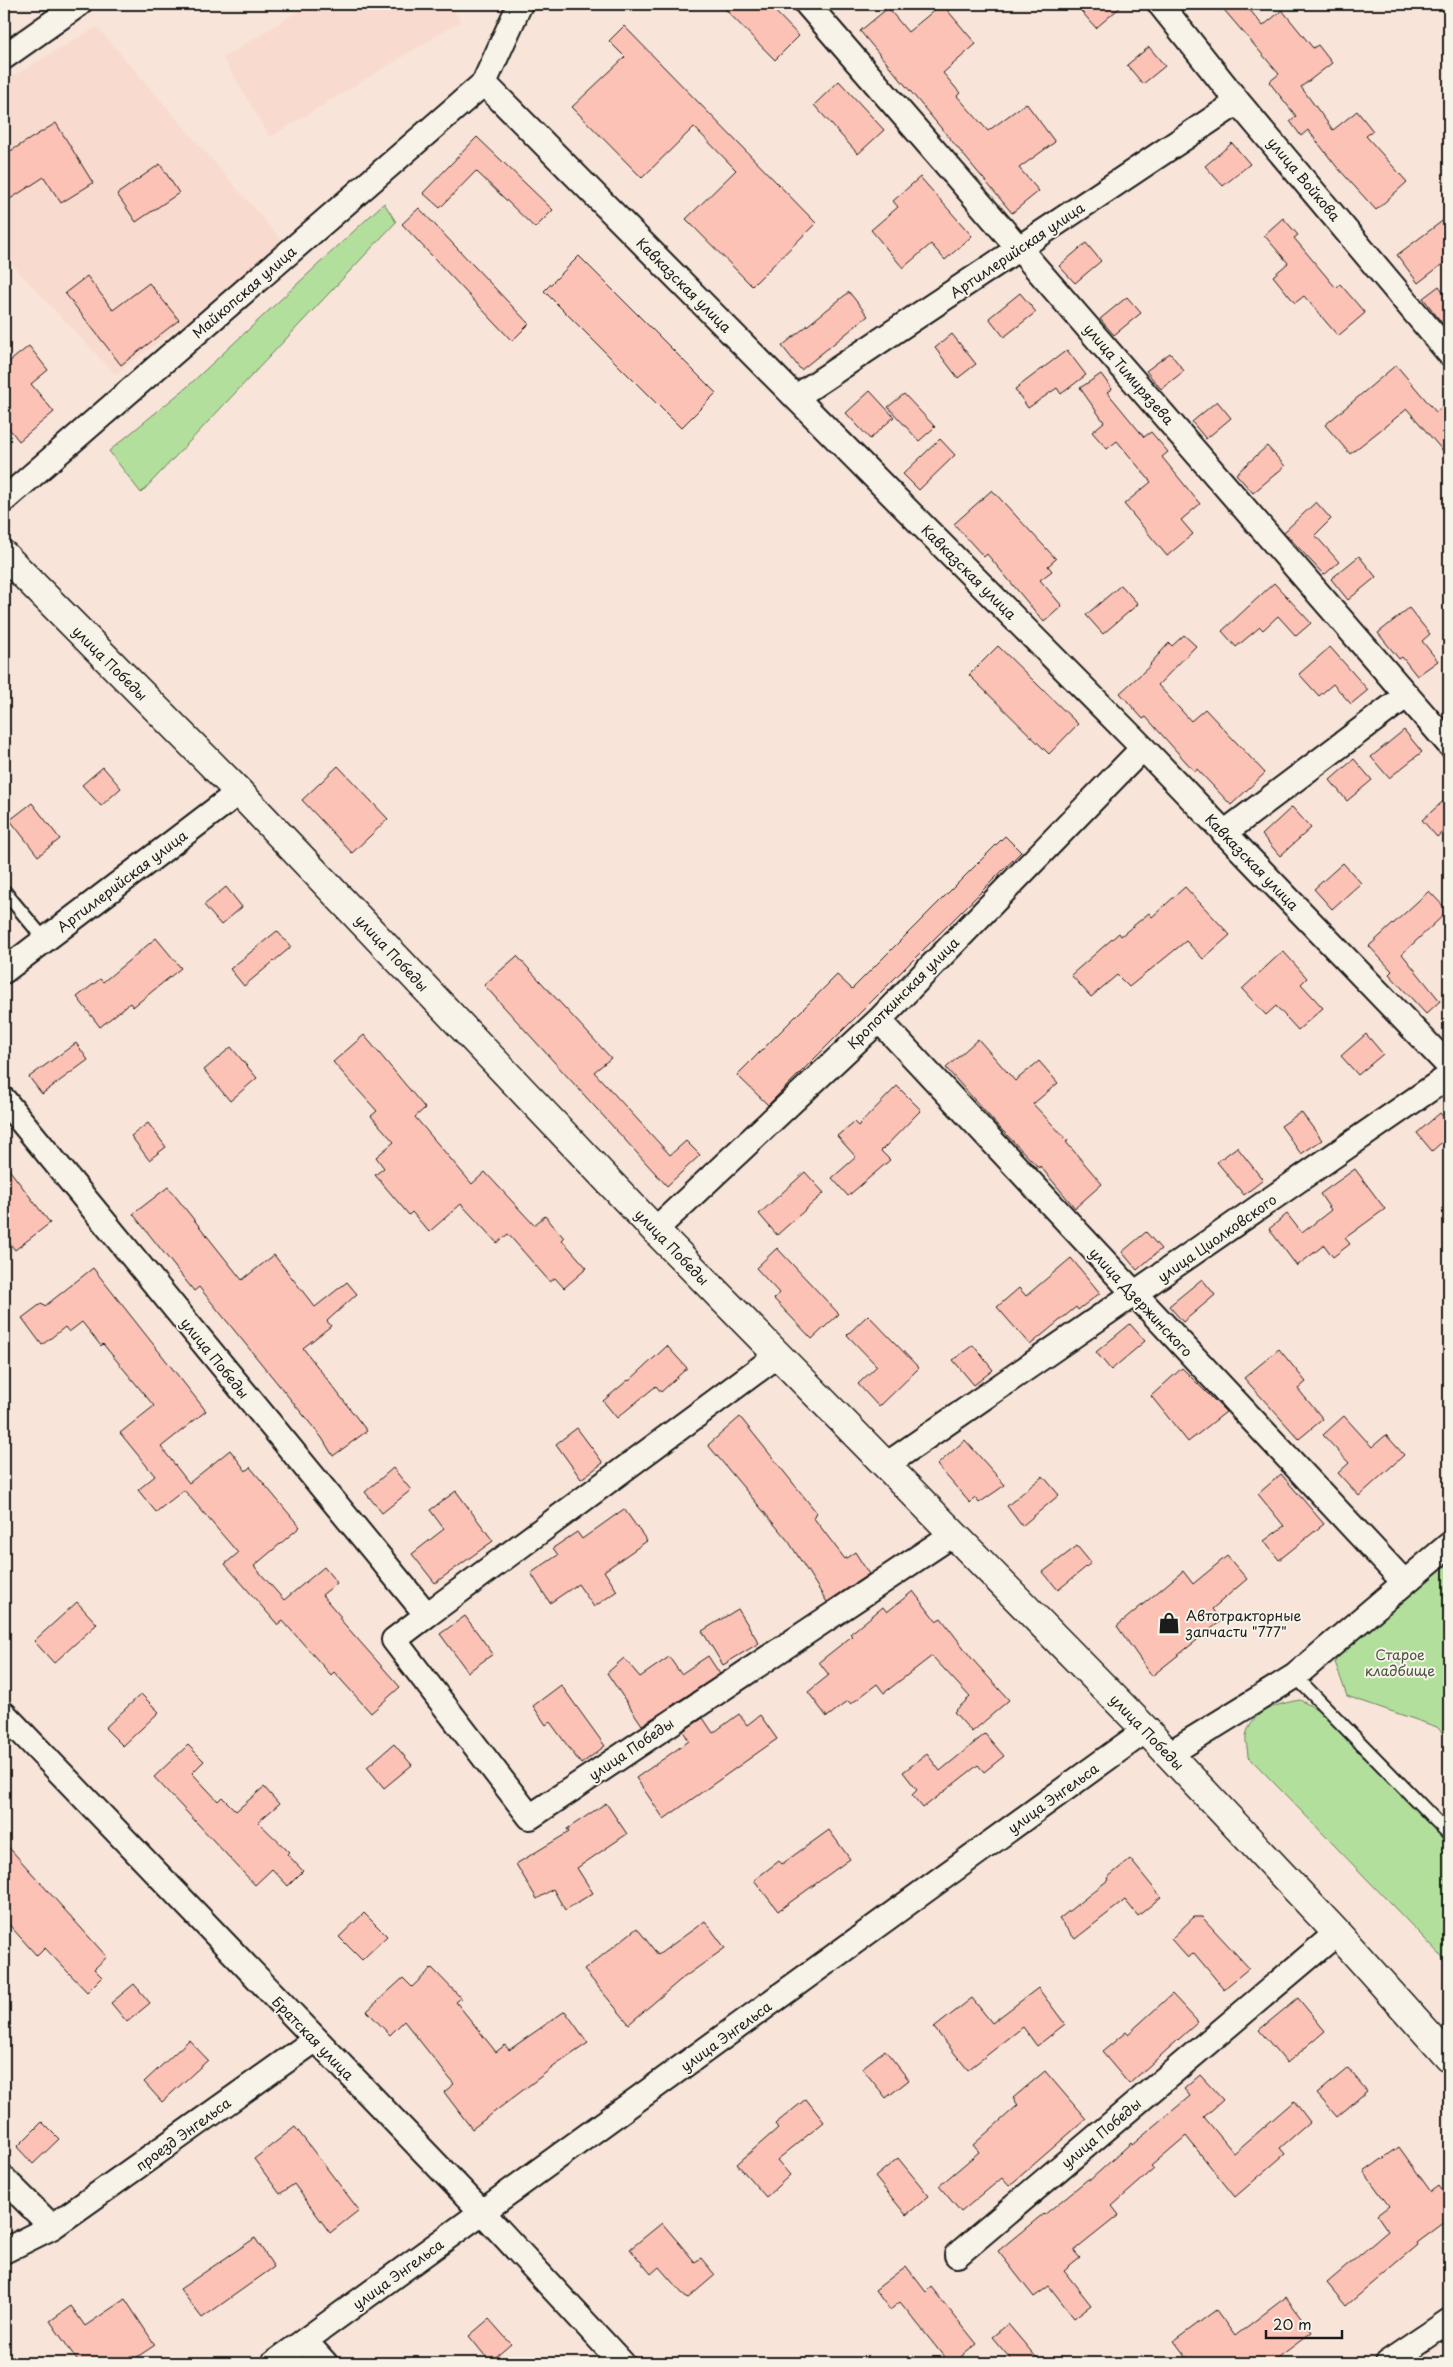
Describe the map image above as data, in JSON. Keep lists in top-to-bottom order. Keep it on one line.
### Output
{"streets":{"street":["улица Войкова","Артиллерийская улица","Кавказская улица","Майкопская улица","улица Тимирязева","улица Победы","Кропоткинская улица","улица Циолковского","улица Дзержинского","улица Энгельса","Братская улица","проезд Энгельса"]},"crossings":[["улица Войкова","Артиллерийская улица"],["Артиллерийская улица","Кавказская улица"],["Артиллерийская улица","улица Тимирязева"],["Артиллерийская улица","улица Победы"],["Кавказская улица","Майкопская улица"],["Кавказская улица","Кропоткинская улица"],["улица Победы","Кропоткинская улица"],["улица Победы","улица Циолковского"],["улица Победы","улица Энгельса"],["Кропоткинская улица","улица Дзержинского"],["улица Циолковского","улица Дзержинского"],["улица Энгельса","Братская улица"],["Братская улица","проезд Энгельса"]],"parks":["Старое кладбище"],"places":{"shop":["Автотракторные запчасти \"777\""]},"scale_bar":"20 m"}
